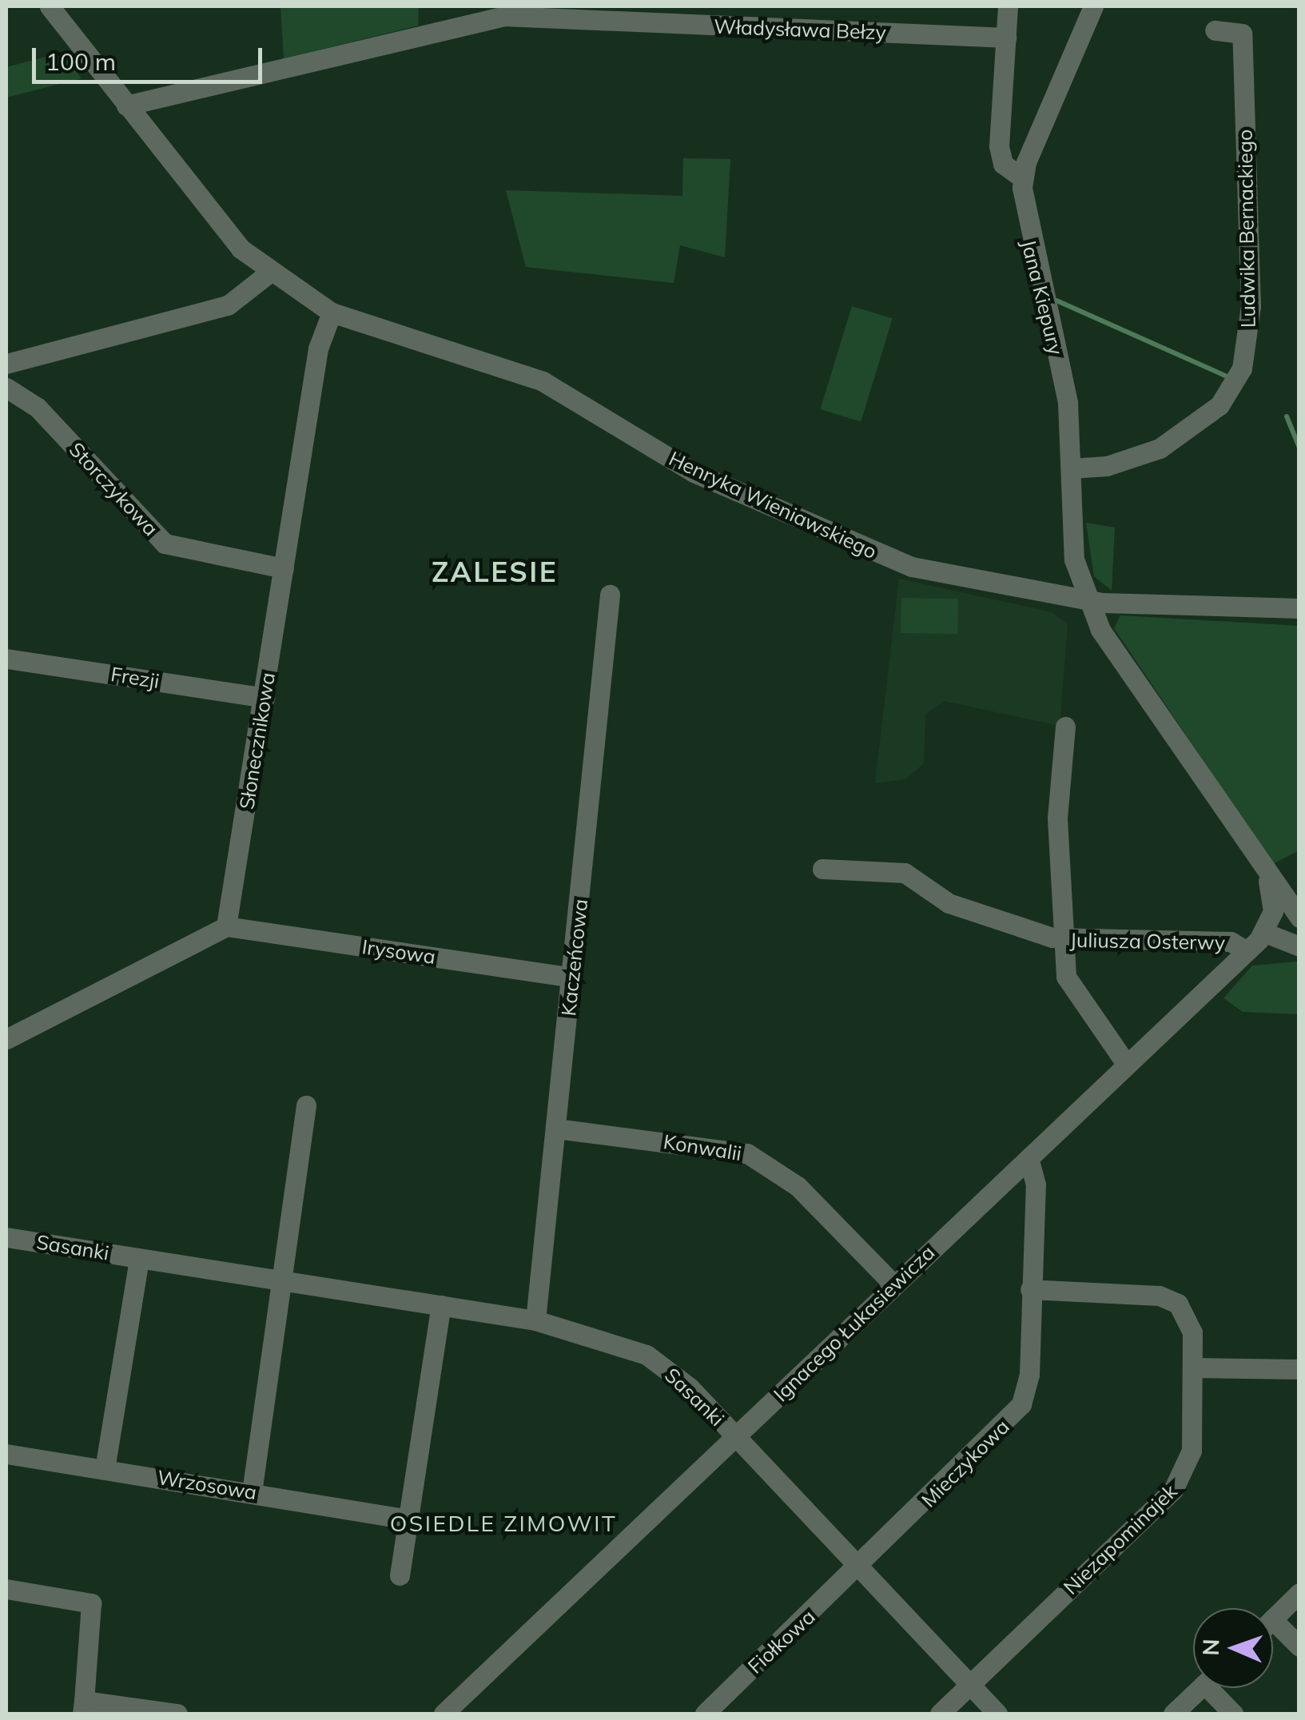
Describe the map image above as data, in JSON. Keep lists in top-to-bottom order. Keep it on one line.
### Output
{"streets":{"street":["Władysława Bełzy","Ludwika Bernackiego","Jana Kiepury","Storczykowa","Henryka Wieniawskiego","Frezji","Słonecznikowa","Juliusza Osterwy","Irysowa","Kaczeńcowa","Konwalii","Sasanki","Ignacego Łukasiewicza","Mieczykowa","Wrzosowa","Niezapominajek","Fiołkowa"]},"crossings":[["Władysława Bełzy","Henryka Wieniawskiego"],["Ludwika Bernackiego","Jana Kiepury"],["Jana Kiepury","Henryka Wieniawskiego"],["Storczykowa","Słonecznikowa"],["Henryka Wieniawskiego","Słonecznikowa"],["Frezji","Słonecznikowa"],["Słonecznikowa","Irysowa"],["Juliusza Osterwy","Ignacego Łukasiewicza"],["Irysowa","Kaczeńcowa"],["Kaczeńcowa","Konwalii"],["Kaczeńcowa","Sasanki"],["Konwalii","Ignacego Łukasiewicza"],["Sasanki","Ignacego Łukasiewicza"],["Sasanki","Mieczykowa"],["Sasanki","Niezapominajek"],["Sasanki","Fiołkowa"],["Ignacego Łukasiewicza","Mieczykowa"],["Mieczykowa","Fiołkowa"]],"districts":["ZALESIE","OSIEDLE ZIMOWIT"],"scale_bar":"100 m","north":"left"}
